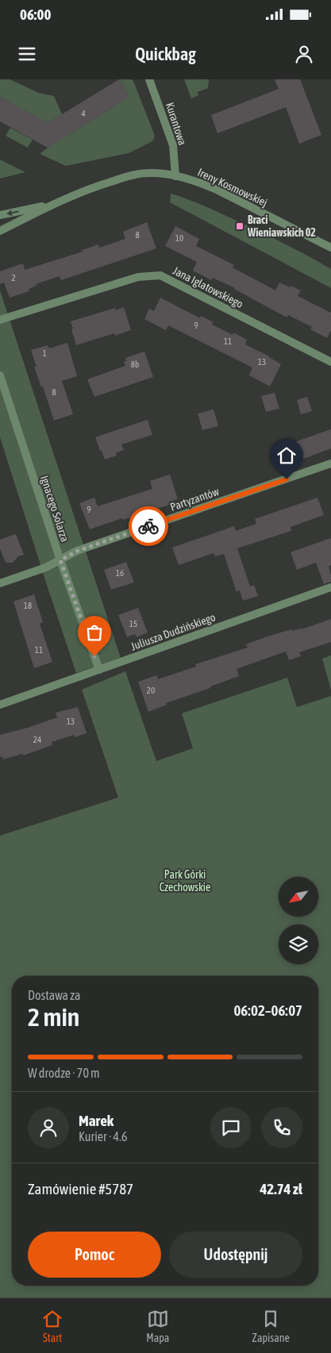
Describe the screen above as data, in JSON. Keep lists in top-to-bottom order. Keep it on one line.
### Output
{"streets":{"street":["Kurantowa","Ireny Kosmowskiej","Jana Iglatowskiego","Partyzantów","Ignacego Solarza","Juliusza Dudzińskiego"]},"crossings":[["Kurantowa","Ireny Kosmowskiej"],["Partyzantów","Ignacego Solarza"],["Ignacego Solarza","Juliusza Dudzińskiego"]],"parks":["Park Górki Czechowskie"],"places":{"transit":["Braci Wieniawskich 02"]},"house_numbers":["4","8","10","2","9","11","1","13","8b","8","9","16","18","15","11","20","13","24"],"north":"bottom left","page":{"status":"06:00","header":"Quickbag","heading":["2 min","Dostawa za","06:02–06:07"],"panel":["Marek","Kurier · 4.6","Zamówienie #5787","42.74 zł"],"bar":"W drodze · 70 m","buttons":["Pomoc","Udostępnij"],"tabs":["Start","Mapa","Zapisane"]}}
